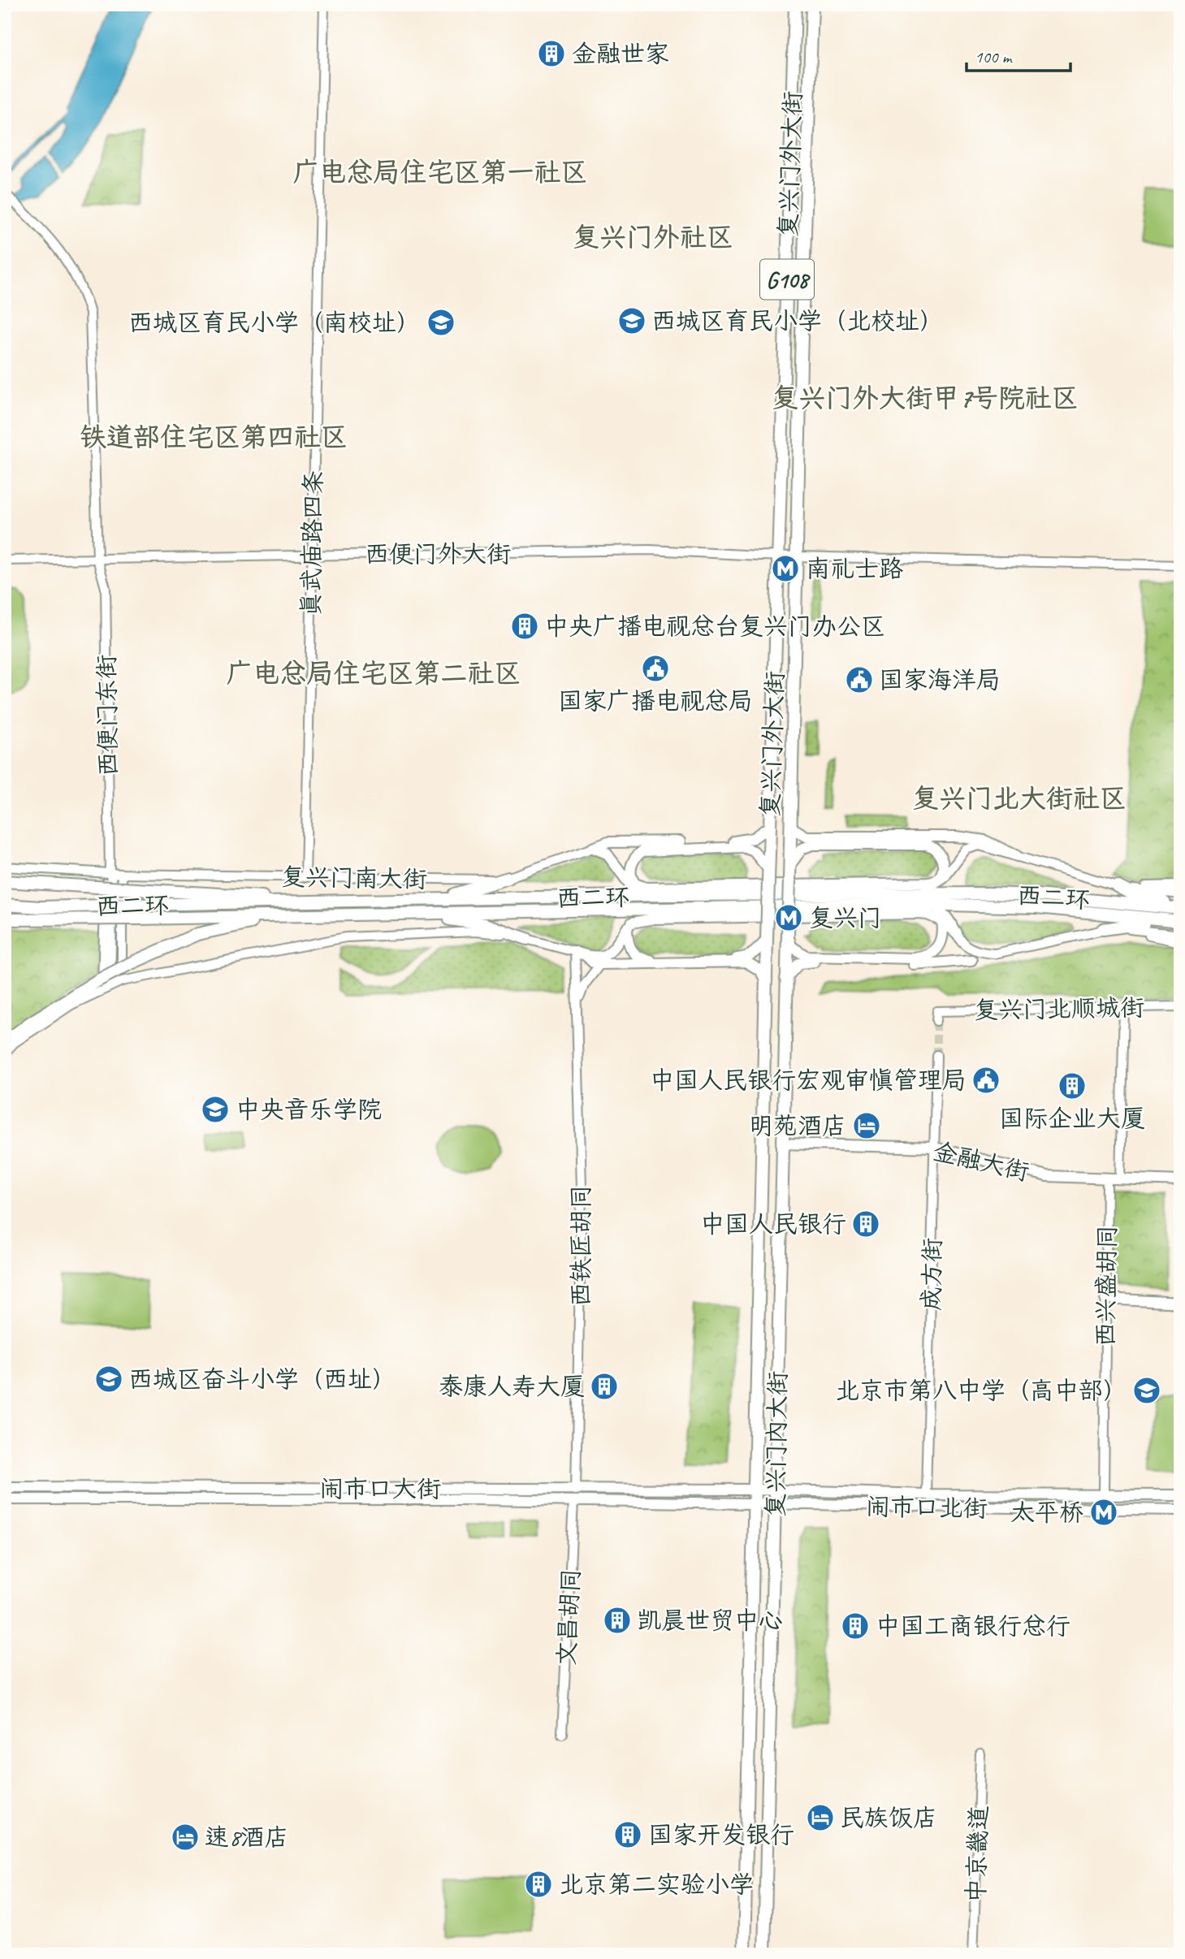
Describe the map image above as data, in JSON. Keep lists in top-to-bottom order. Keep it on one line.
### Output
{"streets":{"highway":["复兴门外大街","G108","西二环","复兴门内大街"],"main road":["闹市口大街","闹市口北街"],"street":["真武庙路四条","西便门外大街","西便门东街","复兴门南大街","复兴门北顺城街","西铁匠胡同","成方街","西兴盛胡同","文昌胡同","中京畿道"]},"crossings":[["复兴门外大街","西便门外大街"],["复兴门外大街","复兴门内大街"],["真武庙路四条","西便门外大街"],["真武庙路四条","复兴门南大街"],["西便门外大街","西便门东街"],["西便门东街","复兴门南大街"],["西铁匠胡同","闹市口大街"],["西铁匠胡同","文昌胡同"],["成方街","闹市口北街"],["西兴盛胡同","闹市口北街"],["复兴门内大街","闹市口大街"],["复兴门内大街","闹市口北街"],["闹市口大街","闹市口北街"],["闹市口大街","文昌胡同"]],"districts":["广电总局住宅区第一社区","复兴门外社区","复兴门外大街甲7号院社区","铁道部住宅区第四社区","广电总局住宅区第二社区","复兴门北大街社区"],"places":{"building":["金融世家","中央广播电视总台复兴门办公区","国际企业大厦","中国人民银行","泰康人寿大厦","凯晨世贸中心","中国工商银行总行","国家开发银行","北京第二实验小学"],"school or university":["西城区育民小学（北校址）","西城区育民小学（南校址）","中央音乐学院","西城区奋斗小学（西址）","北京市第八中学（高中部）"],"metro station":["南礼士路","复兴门","太平桥"],"public building":["国家广播电视总局","国家海洋局","中国人民银行宏观审慎管理局"],"hotel":["明苑酒店","民族饭店","速8酒店"]},"scale_bar":"100 m"}
